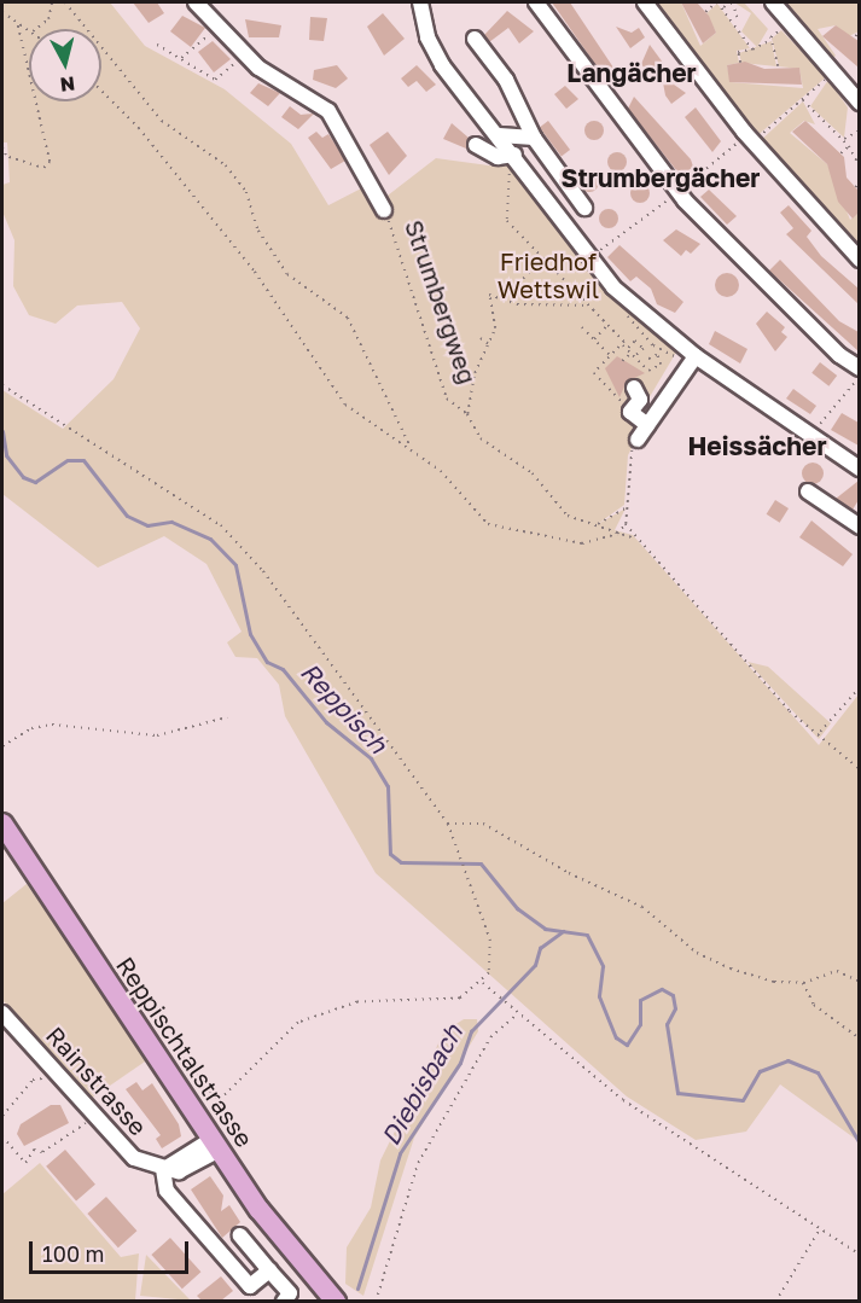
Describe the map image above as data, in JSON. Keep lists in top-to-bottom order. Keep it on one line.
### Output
{"streets":{"main road":["Reppischtalstrasse"],"street":["Strumbergweg","Rainstrasse"]},"districts":["Langächer","Strumbergächer","Heissächer"],"water":["Reppisch","Diebisbach"],"parks":["Friedhof Wettswil"],"scale_bar":"100 m","north":"bottom"}
